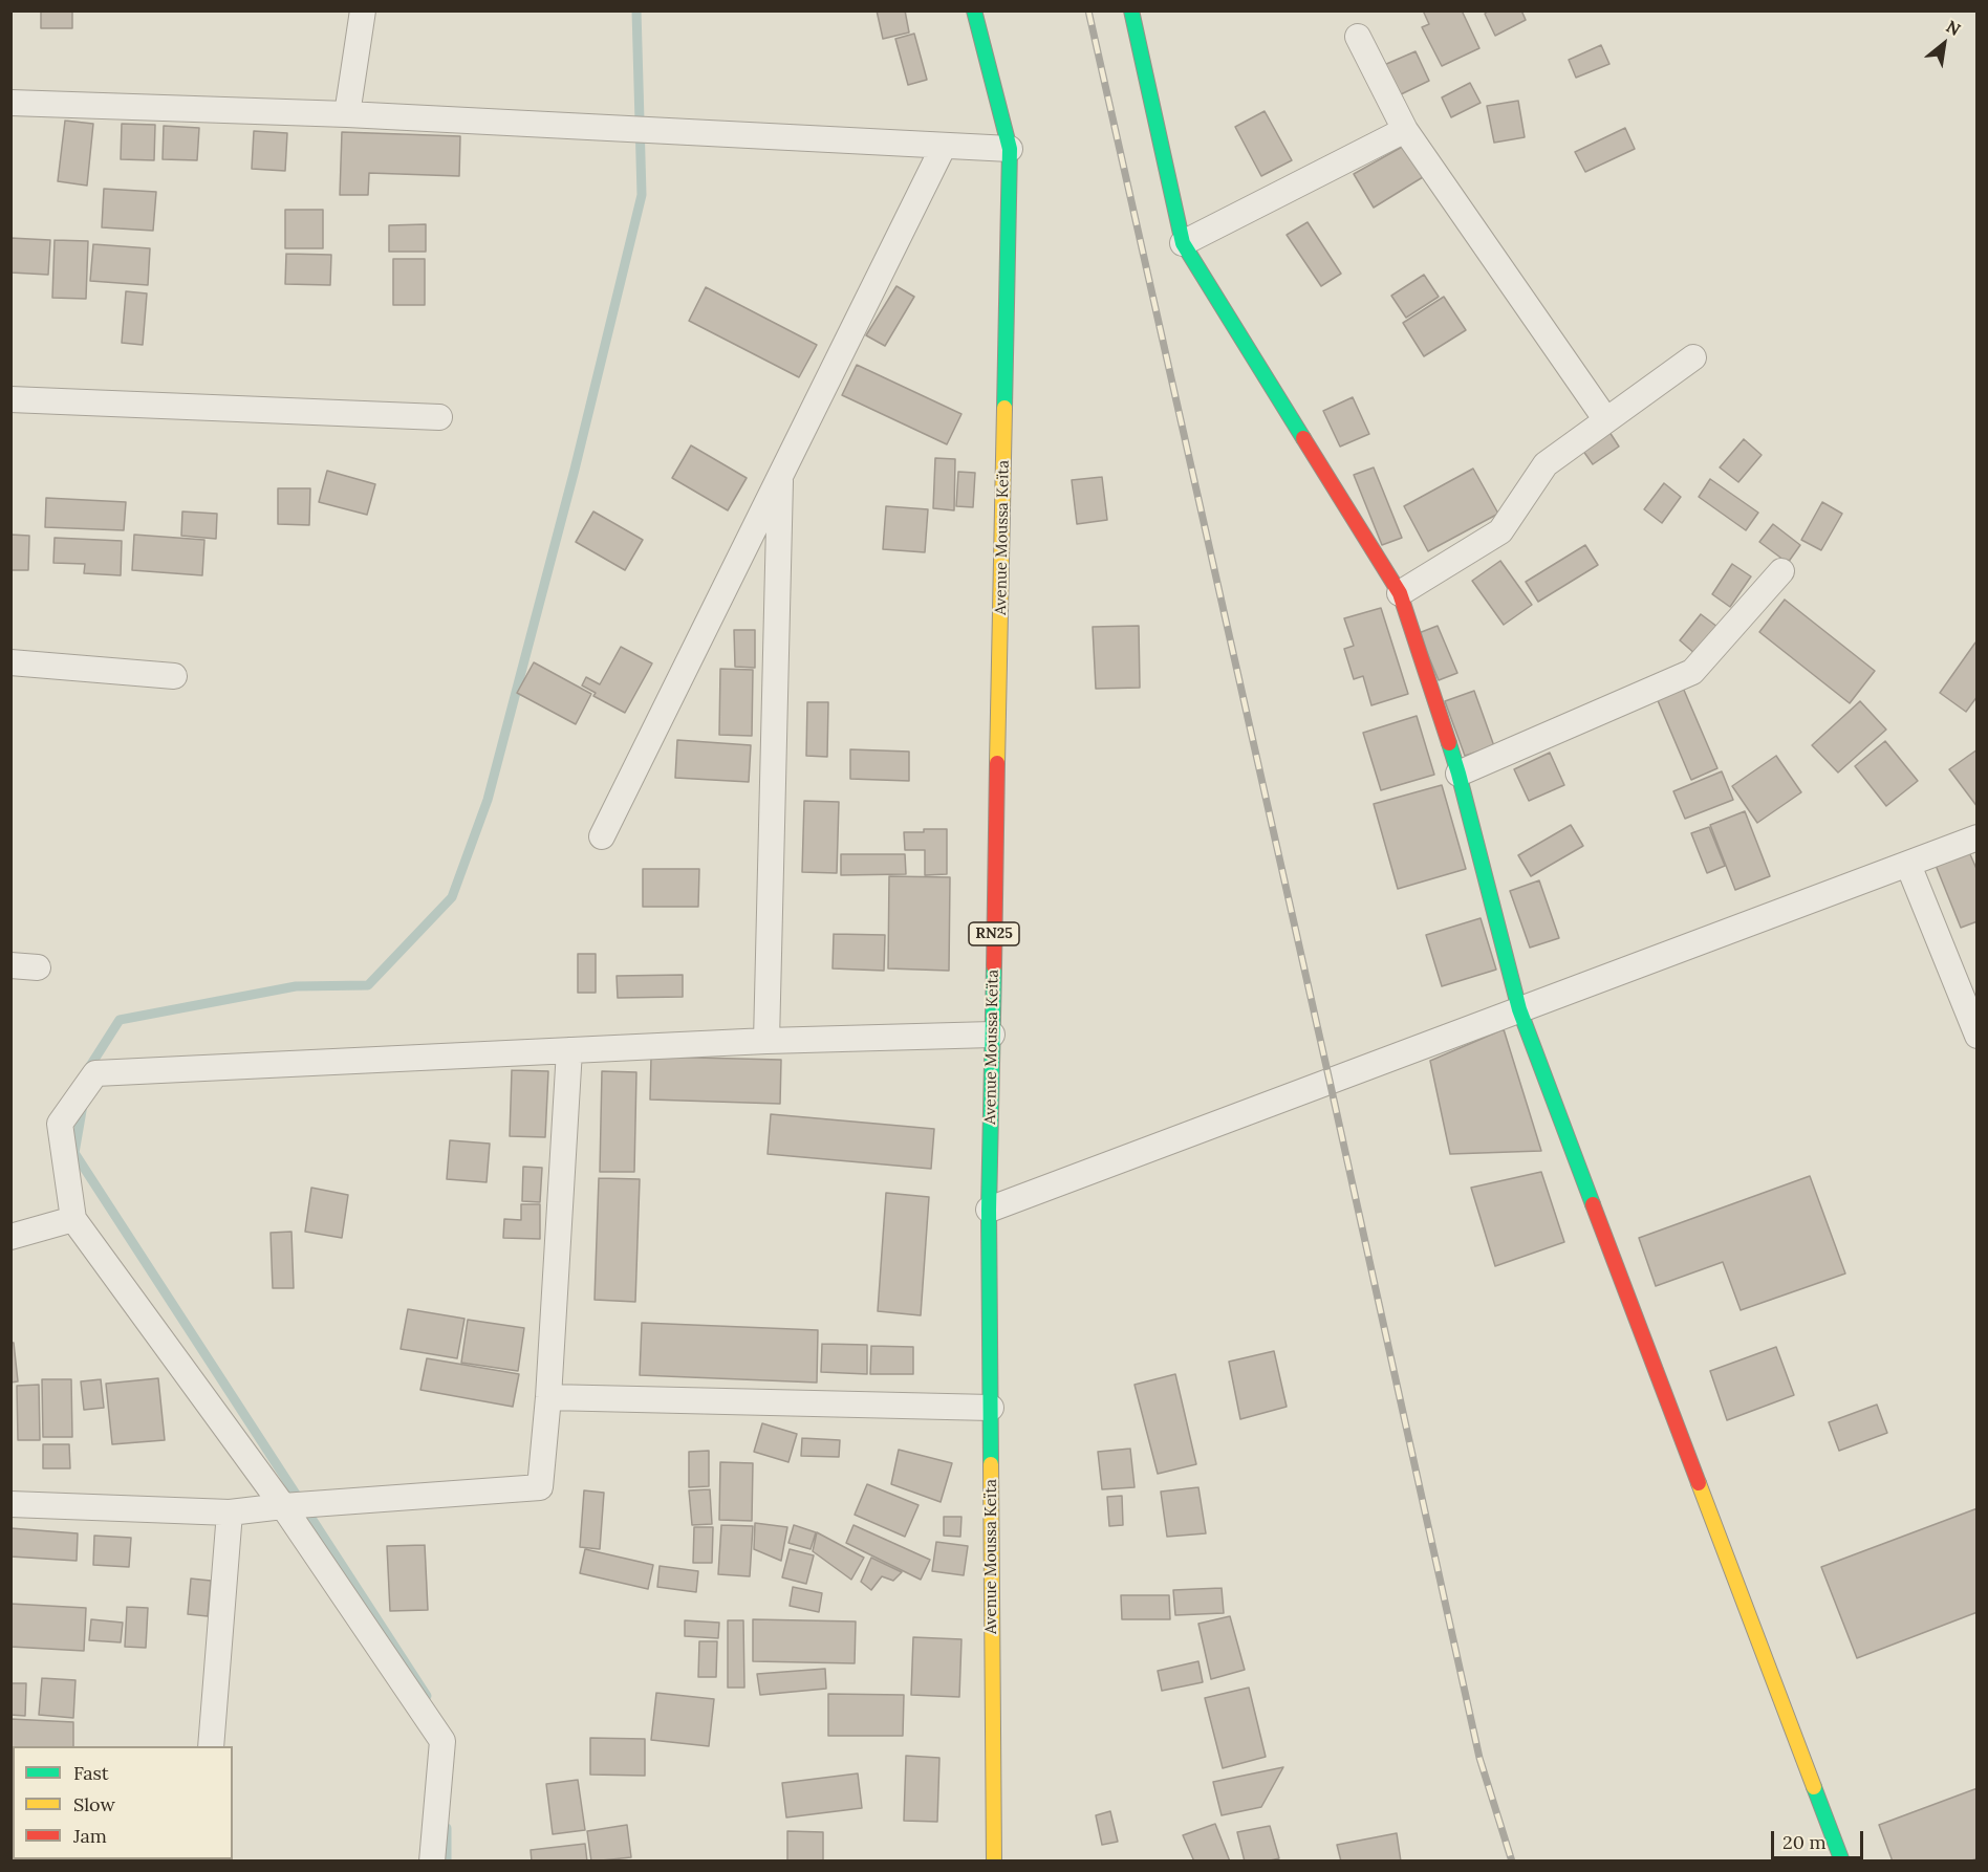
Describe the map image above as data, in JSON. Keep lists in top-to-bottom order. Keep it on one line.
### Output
{"streets":{"street":["Avenue Moussa Keïta","RN25"]},"legend":["Fast","Slow","Jam"],"scale_bar":"20 m","north":"top right"}
